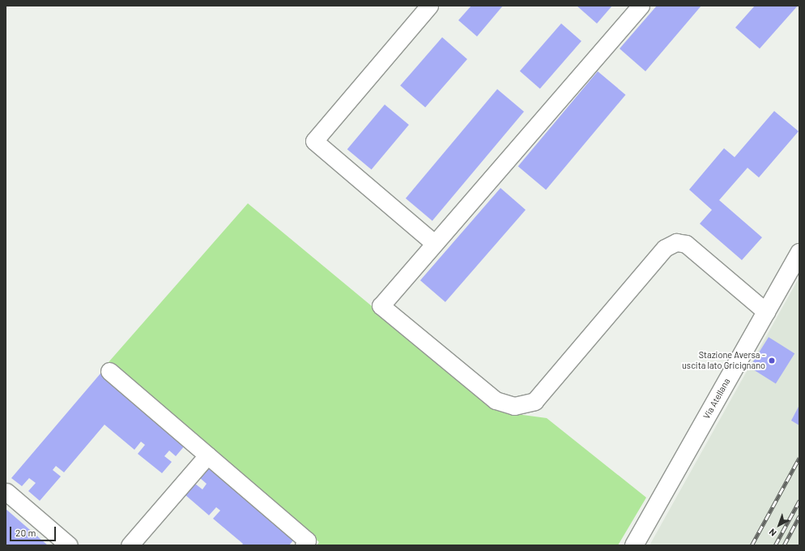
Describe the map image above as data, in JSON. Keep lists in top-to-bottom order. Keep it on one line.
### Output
{"streets":{"main road":["Via Atellana"]},"places":["Stazione Aversa - uscita lato Gricignano"],"scale_bar":"20 m","north":"bottom left"}
